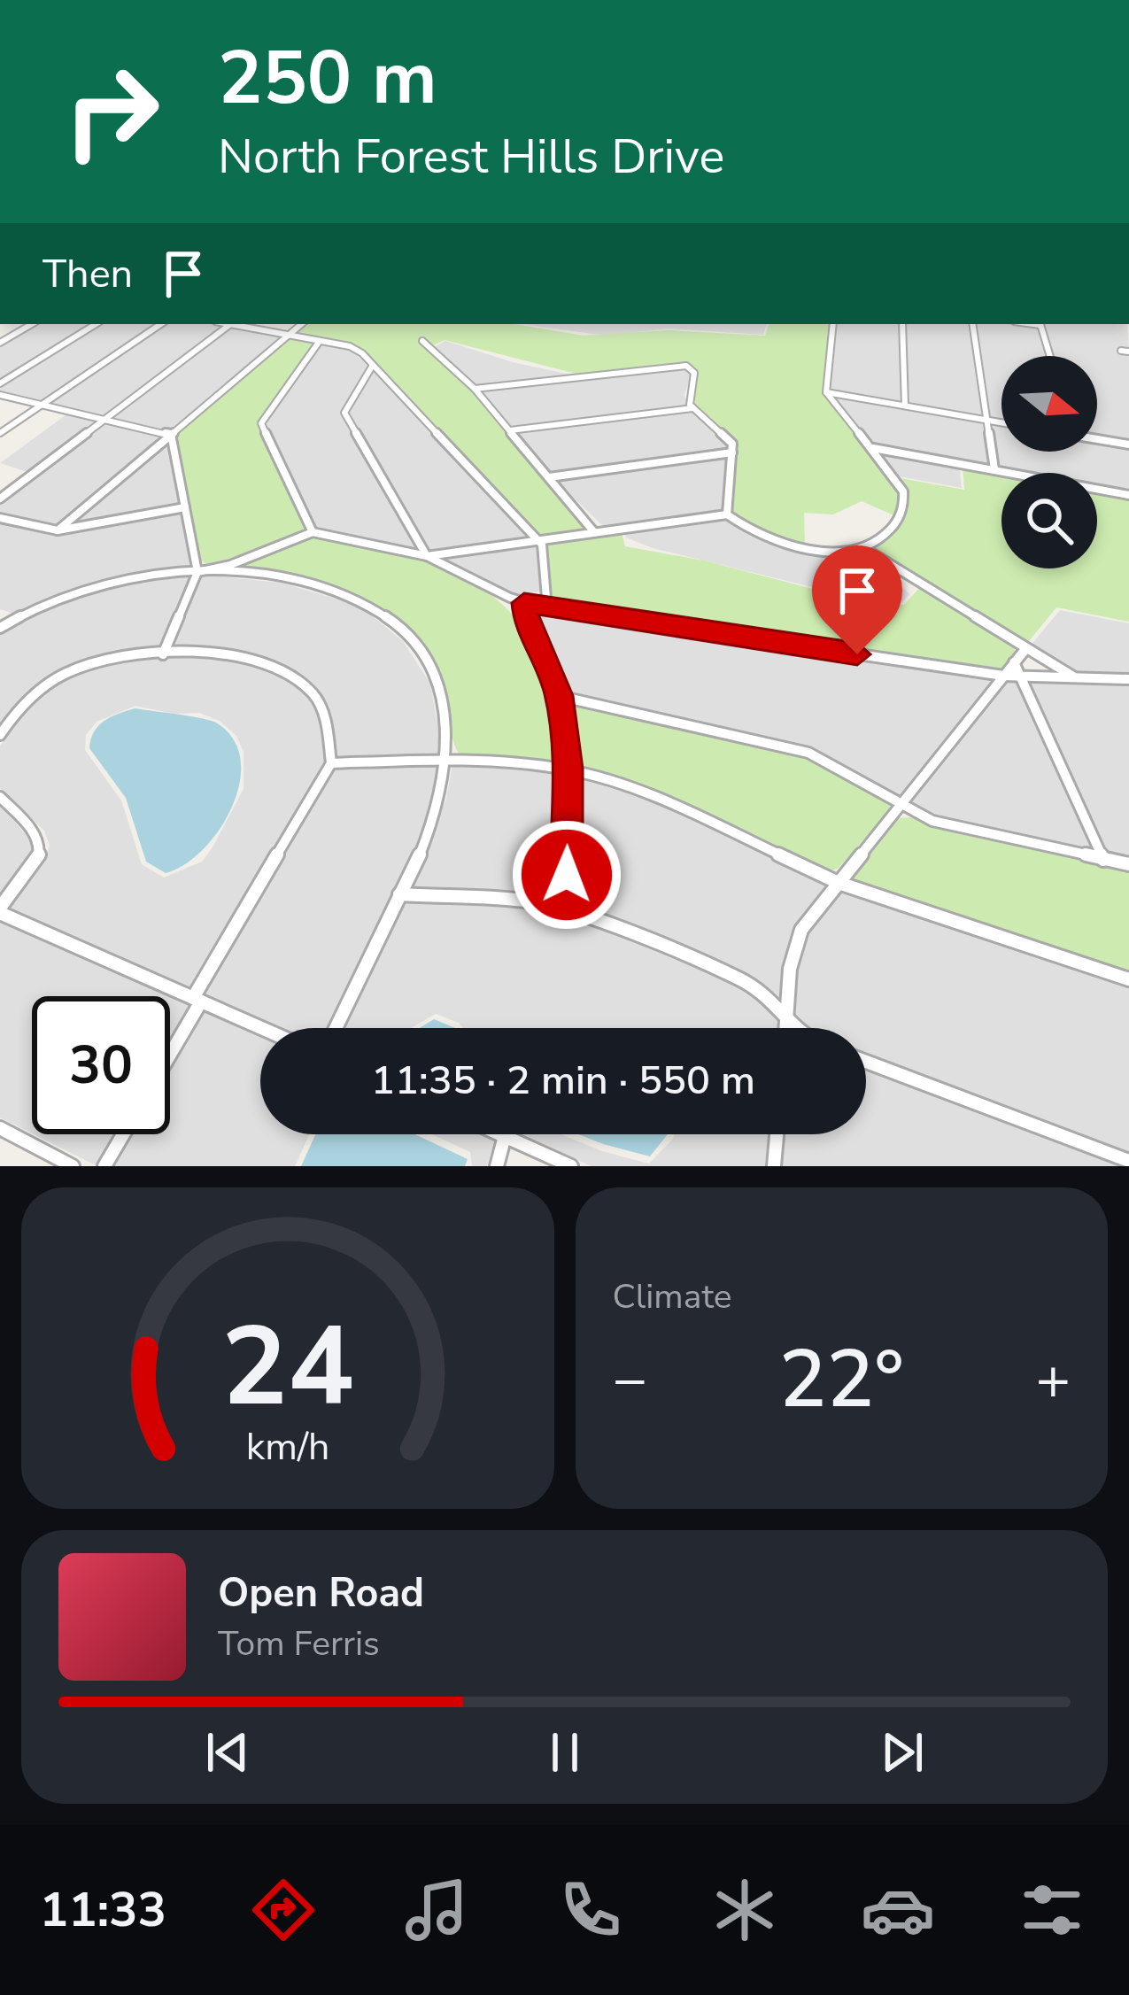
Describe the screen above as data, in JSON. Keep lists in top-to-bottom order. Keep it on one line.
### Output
{"north":"right","page":{"turn":["250 m","North Forest Hills Drive"],"then":"Then","limit":"30","trip":"11:35 · 2 min · 550 m","tile":"Climate","heat":["−","22°","+"],"song":["Open Road","Tom Ferris"],"tabs":"11:33","gauge":["24","km/h"]}}
